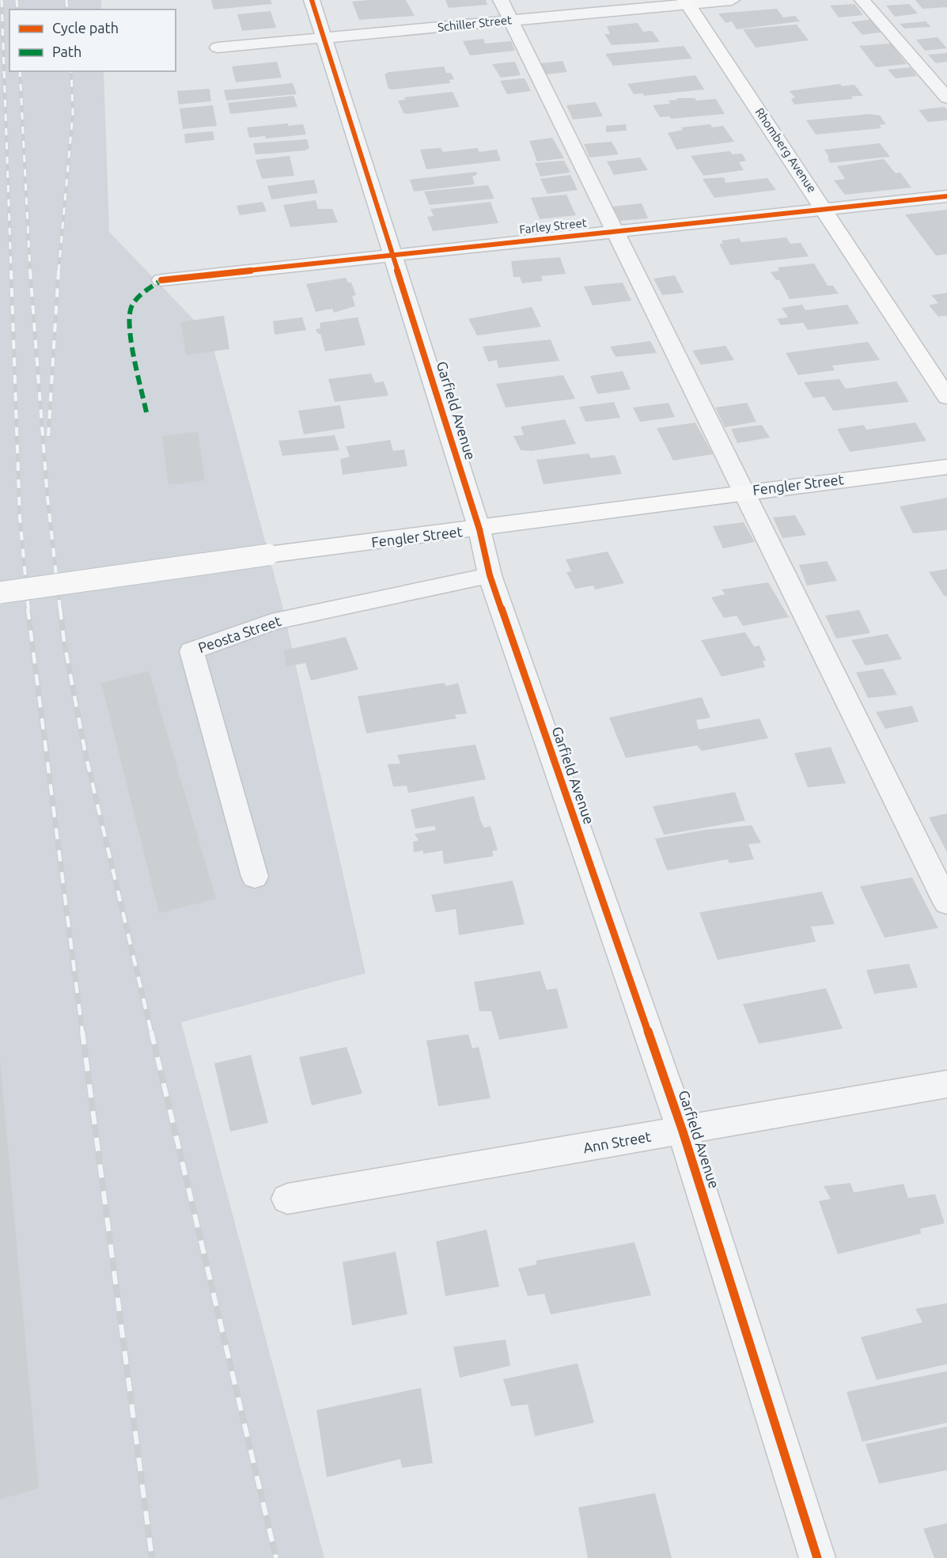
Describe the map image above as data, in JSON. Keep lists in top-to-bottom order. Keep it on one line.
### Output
{"streets":{"main road":["Rhomberg Avenue","Fengler Street"],"street":["Schiller Street","Farley Street","Garfield Avenue","Peosta Street","Ann Street"]},"crossings":[["Schiller Street","Rhomberg Avenue"],["Schiller Street","Garfield Avenue"],["Rhomberg Avenue","Farley Street"],["Farley Street","Garfield Avenue"],["Garfield Avenue","Fengler Street"],["Garfield Avenue","Peosta Street"],["Garfield Avenue","Ann Street"]],"legend":["Cycle path","Path"]}
